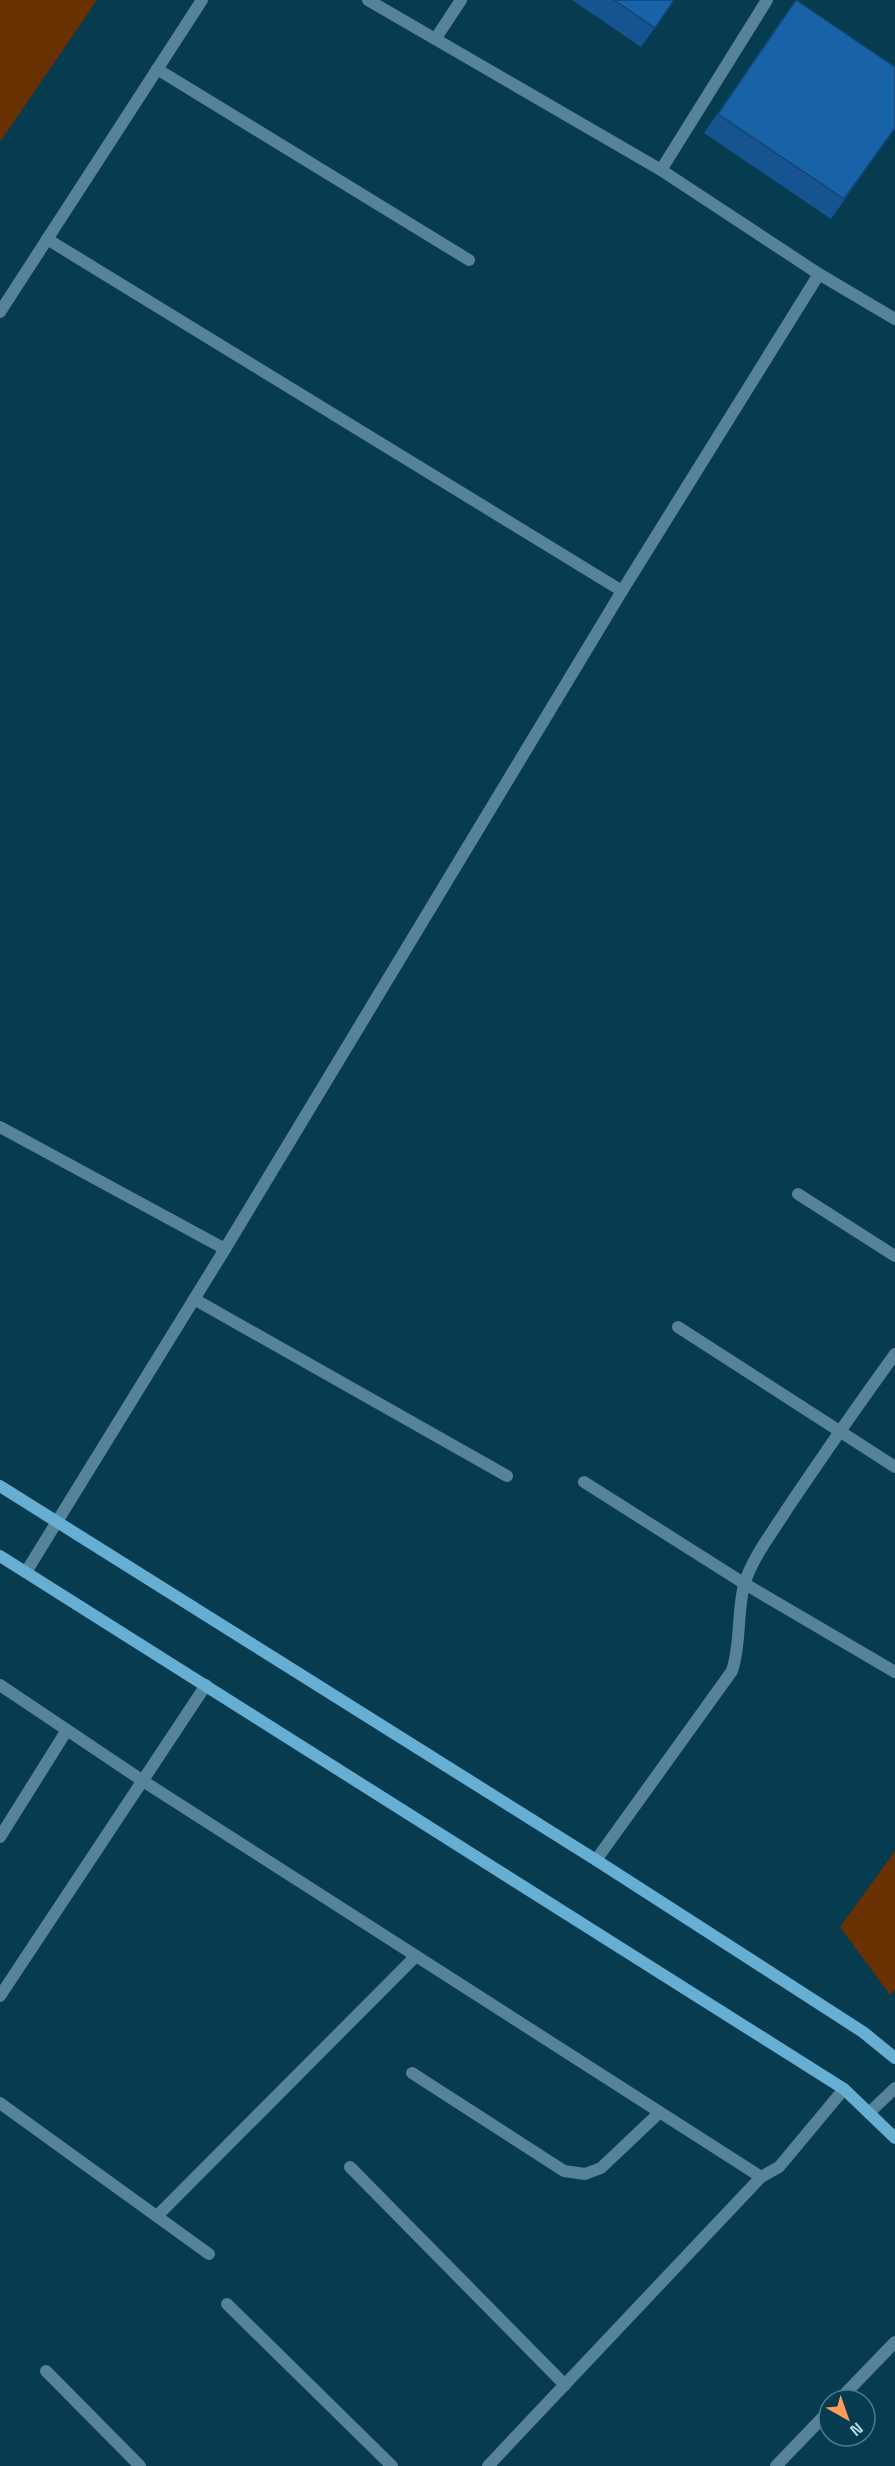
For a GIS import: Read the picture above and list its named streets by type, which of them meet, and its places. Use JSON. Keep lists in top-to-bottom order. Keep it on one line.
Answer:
{"north":"bottom right"}
